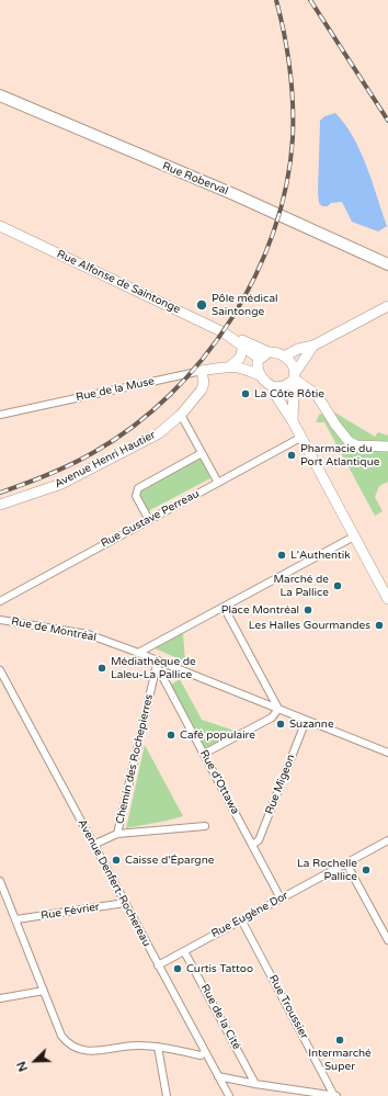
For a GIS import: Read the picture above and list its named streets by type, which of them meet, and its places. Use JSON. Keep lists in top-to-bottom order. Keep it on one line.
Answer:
{"streets":{"main road":["Rue Roberval","Rue Alfonse de Saintonge","Rue de la Muse","Avenue Henri Hautier"],"street":["Rue Gustave Perreau","Rue de Montréal","Chemin des Rochepierres","Rue d'Ottawa","Rue Migeon","Avenue Denfert-Rochereau","Rue Février","Rue Eugène Dor","Rue Troussier","Rue de la Cité"]},"crossings":[["Rue Alfonse de Saintonge","Rue de la Muse"],["Rue de la Muse","Avenue Henri Hautier"],["Rue de Montréal","Chemin des Rochepierres"],["Rue de Montréal","Rue d'Ottawa"],["Rue de Montréal","Rue Migeon"],["Chemin des Rochepierres","Rue d'Ottawa"],["Rue d'Ottawa","Rue Migeon"],["Rue d'Ottawa","Rue Eugène Dor"],["Avenue Denfert-Rochereau","Rue Février"],["Avenue Denfert-Rochereau","Rue Eugène Dor"],["Rue Eugène Dor","Rue Troussier"],["Rue Eugène Dor","Rue de la Cité"]],"places":["Pôle médical Saintonge","La Côte Rôtie","Pharmacie du Port Atlantique","L'Authentik","Marché de La Pallice","Place Montréal","Les Halles Gourmandes","Médiathèque de Laleu-La Pallice","Suzanne","Café populaire","Caisse d'Épargne","La Rochelle Pallice","Curtis Tattoo","Intermarché Super"],"north":"bottom left"}
